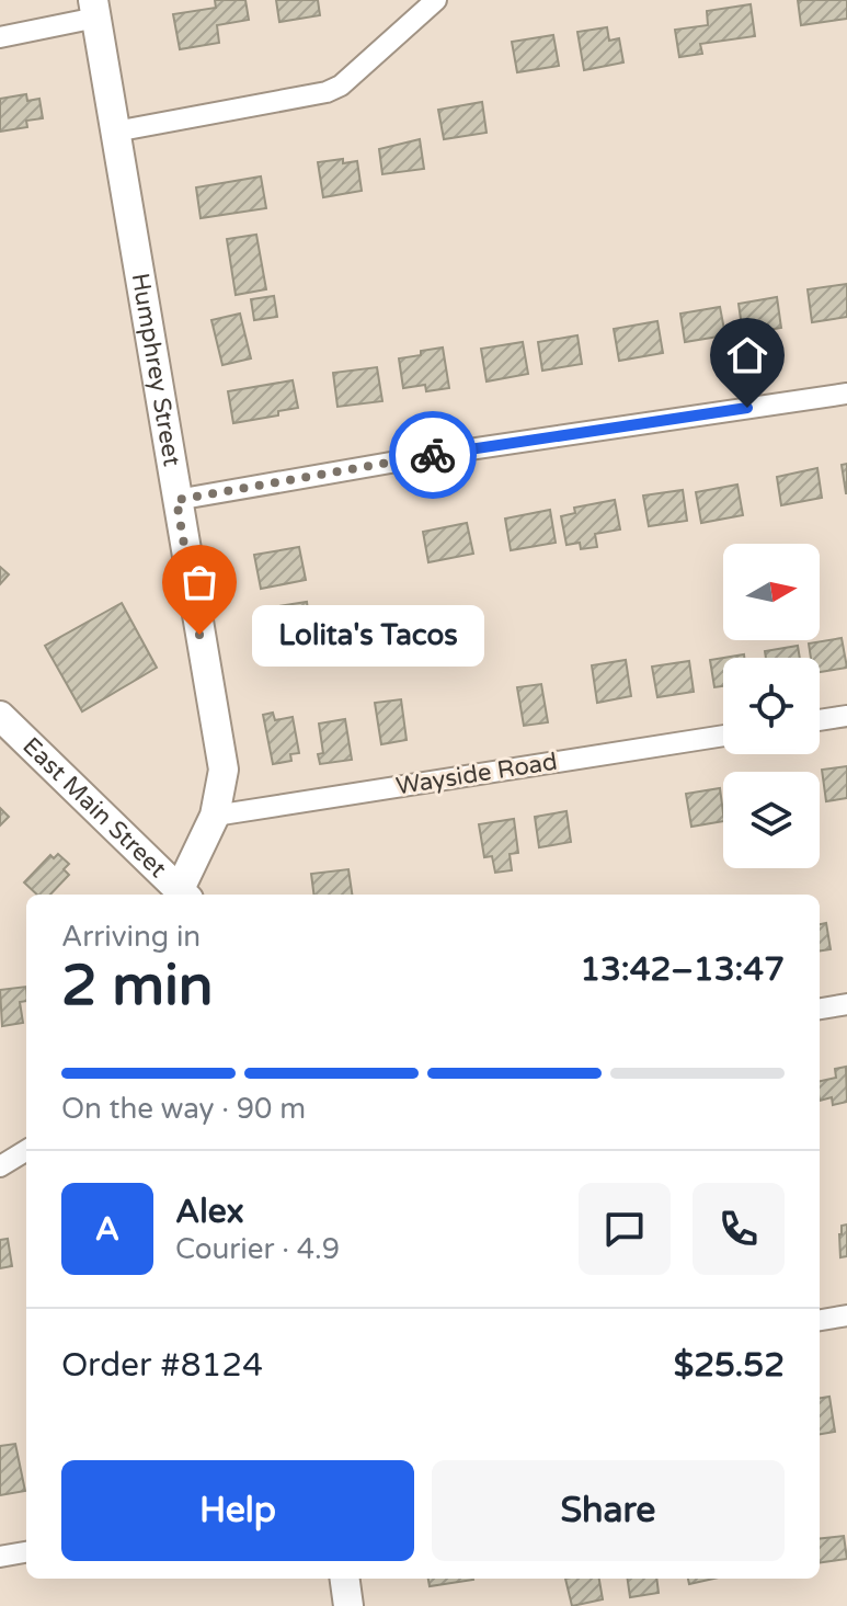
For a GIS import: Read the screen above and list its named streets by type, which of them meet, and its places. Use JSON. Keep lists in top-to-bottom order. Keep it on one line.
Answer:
{"streets":{"street":["Humphrey Street","Wayside Road","East Main Street"]},"crossings":[["Humphrey Street","Wayside Road"],["Humphrey Street","East Main Street"]],"places":["Lolita's Tacos"],"north":"right","page":{"bubble":"Lolita's Tacos","heading":["2 min","Arriving in","13:42–13:47"],"panel":["Alex","Courier · 4.9","Order #8124","$25.52"],"bar":"On the way · 90 m","round":"A","buttons":["Help","Share"]}}
